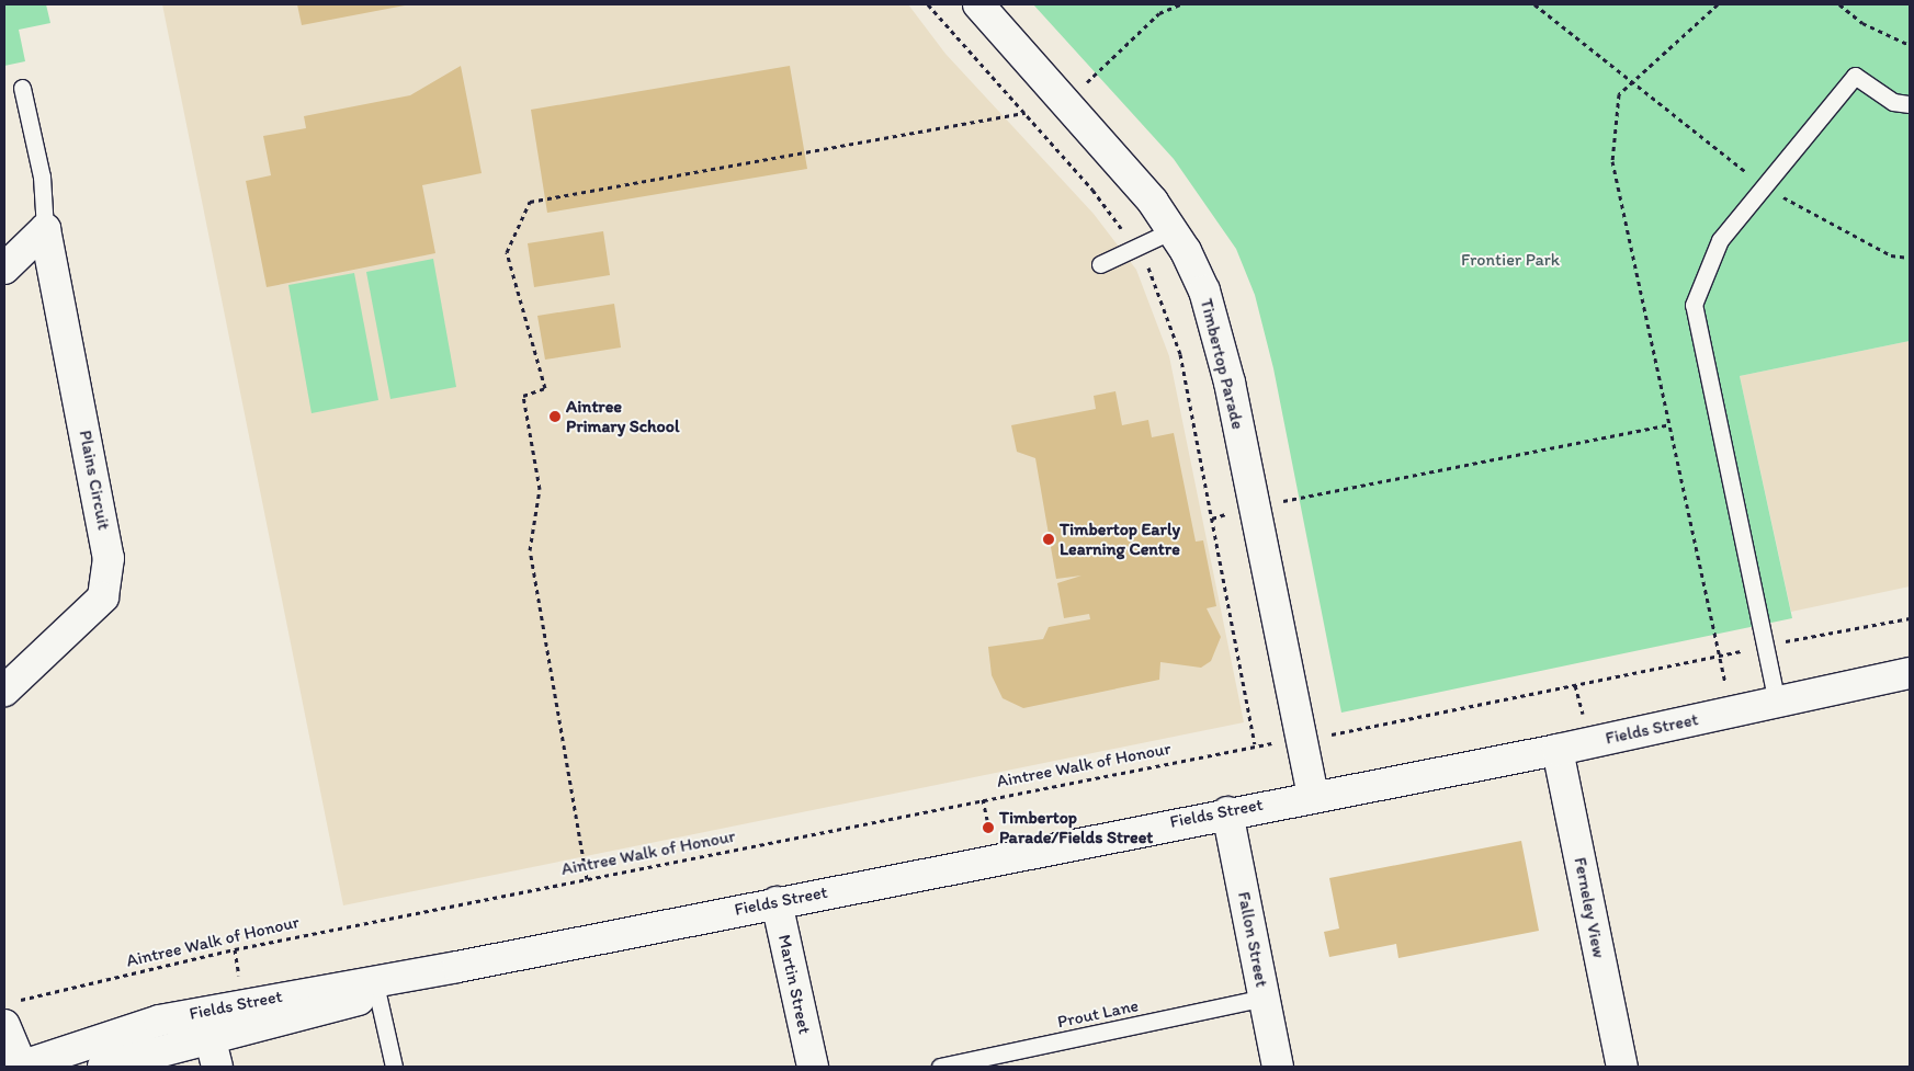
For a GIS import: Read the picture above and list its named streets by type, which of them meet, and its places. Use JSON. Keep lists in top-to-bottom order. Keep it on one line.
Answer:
{"streets":{"street":["Timbertop Parade","Plains Circuit","Fields Street","Ferneley View","Fallon Street","Martin Street"],"lane":["Prout Lane"],"path":["Aintree Walk of Honour"]},"crossings":[["Timbertop Parade","Fields Street"],["Timbertop Parade","Aintree Walk of Honour"],["Fields Street","Ferneley View"],["Fields Street","Fallon Street"],["Fields Street","Martin Street"],["Fallon Street","Prout Lane"]],"parks":["Frontier Park"],"places":["Aintree Primary School","Timbertop Early Learning Centre","Timbertop Parade/Fields Street"]}
